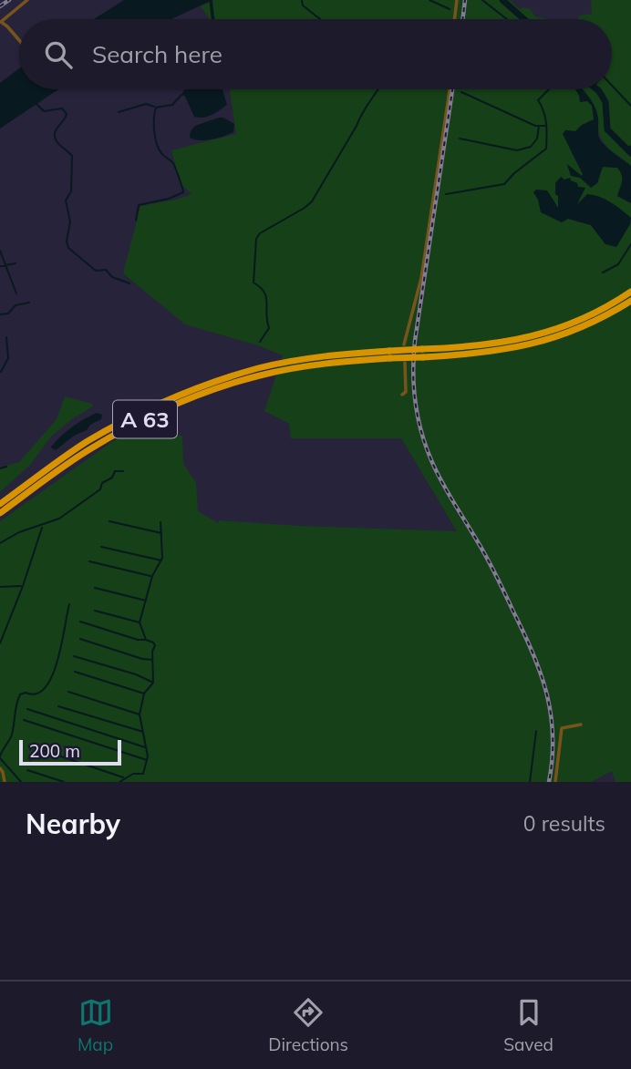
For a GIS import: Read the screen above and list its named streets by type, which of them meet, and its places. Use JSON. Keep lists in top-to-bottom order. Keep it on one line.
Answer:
{"streets":{"highway":["A 63"]},"scale_bar":"200 m","page":{"search":"Search here","scale":"200 m","heading":["Nearby","0 results"],"nav":["Map","Directions","Saved"]}}
